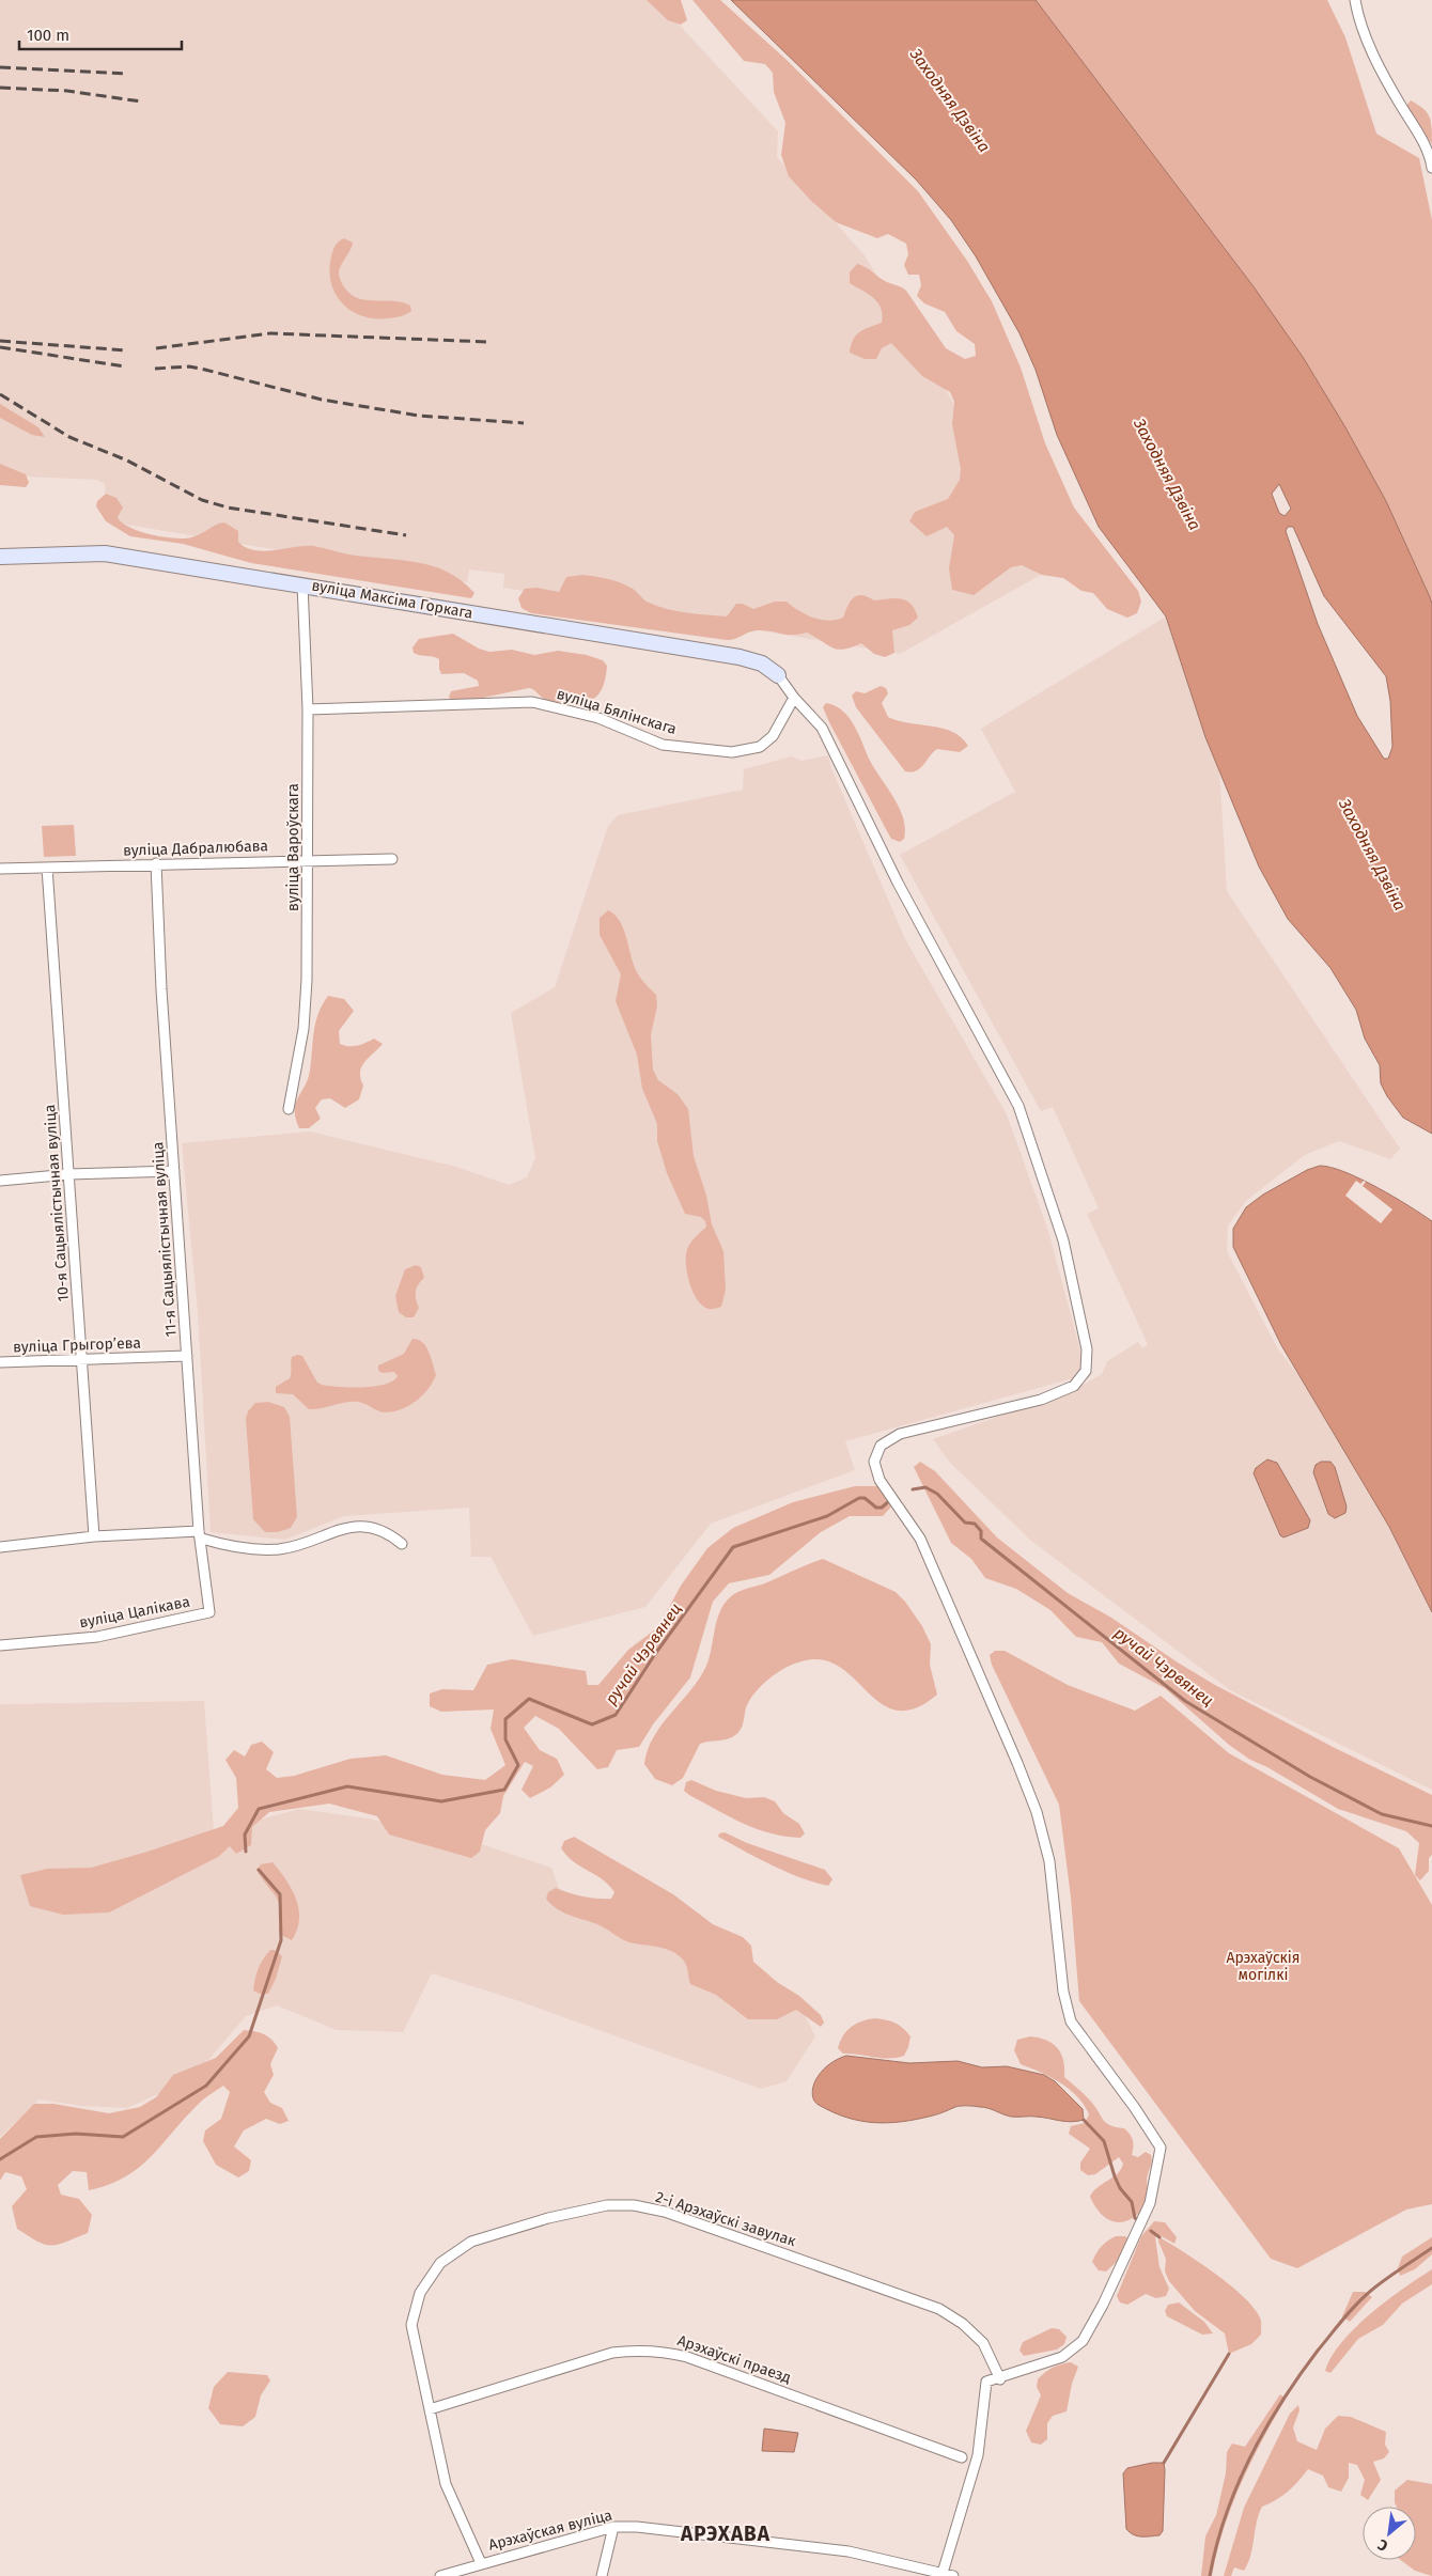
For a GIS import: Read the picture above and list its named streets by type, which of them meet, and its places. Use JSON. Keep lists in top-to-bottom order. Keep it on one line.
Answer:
{"streets":{"main road":["вуліца Максіма Горкага"],"street":["вуліца Бялінскага","вуліца Вароўскага","вуліца Дабралюбава","10-я Сацыялістычная вуліца","11-я Сацыялістычная вуліца","вуліца Грыгорʼева","вуліца Цалікава","2-і Арэхаўскі завулак","Арэхаўскі праезд","Арэхаўская вуліца"]},"crossings":[["вуліца Максіма Горкага","вуліца Вароўскага"],["вуліца Бялінскага","вуліца Вароўскага"],["вуліца Вароўскага","вуліца Дабралюбава"],["вуліца Дабралюбава","10-я Сацыялістычная вуліца"],["вуліца Дабралюбава","11-я Сацыялістычная вуліца"],["10-я Сацыялістычная вуліца","вуліца Грыгорʼева"],["11-я Сацыялістычная вуліца","вуліца Грыгорʼева"],["11-я Сацыялістычная вуліца","вуліца Цалікава"],["2-і Арэхаўскі завулак","Арэхаўскі праезд"],["2-і Арэхаўскі завулак","Арэхаўская вуліца"]],"districts":["АРЭХАВА"],"water":["Заходняя Дзвіна","ручай Чэрвянец"],"parks":["Арэхаўскія могілкі"],"scale_bar":"100 m","north":"bottom left"}
